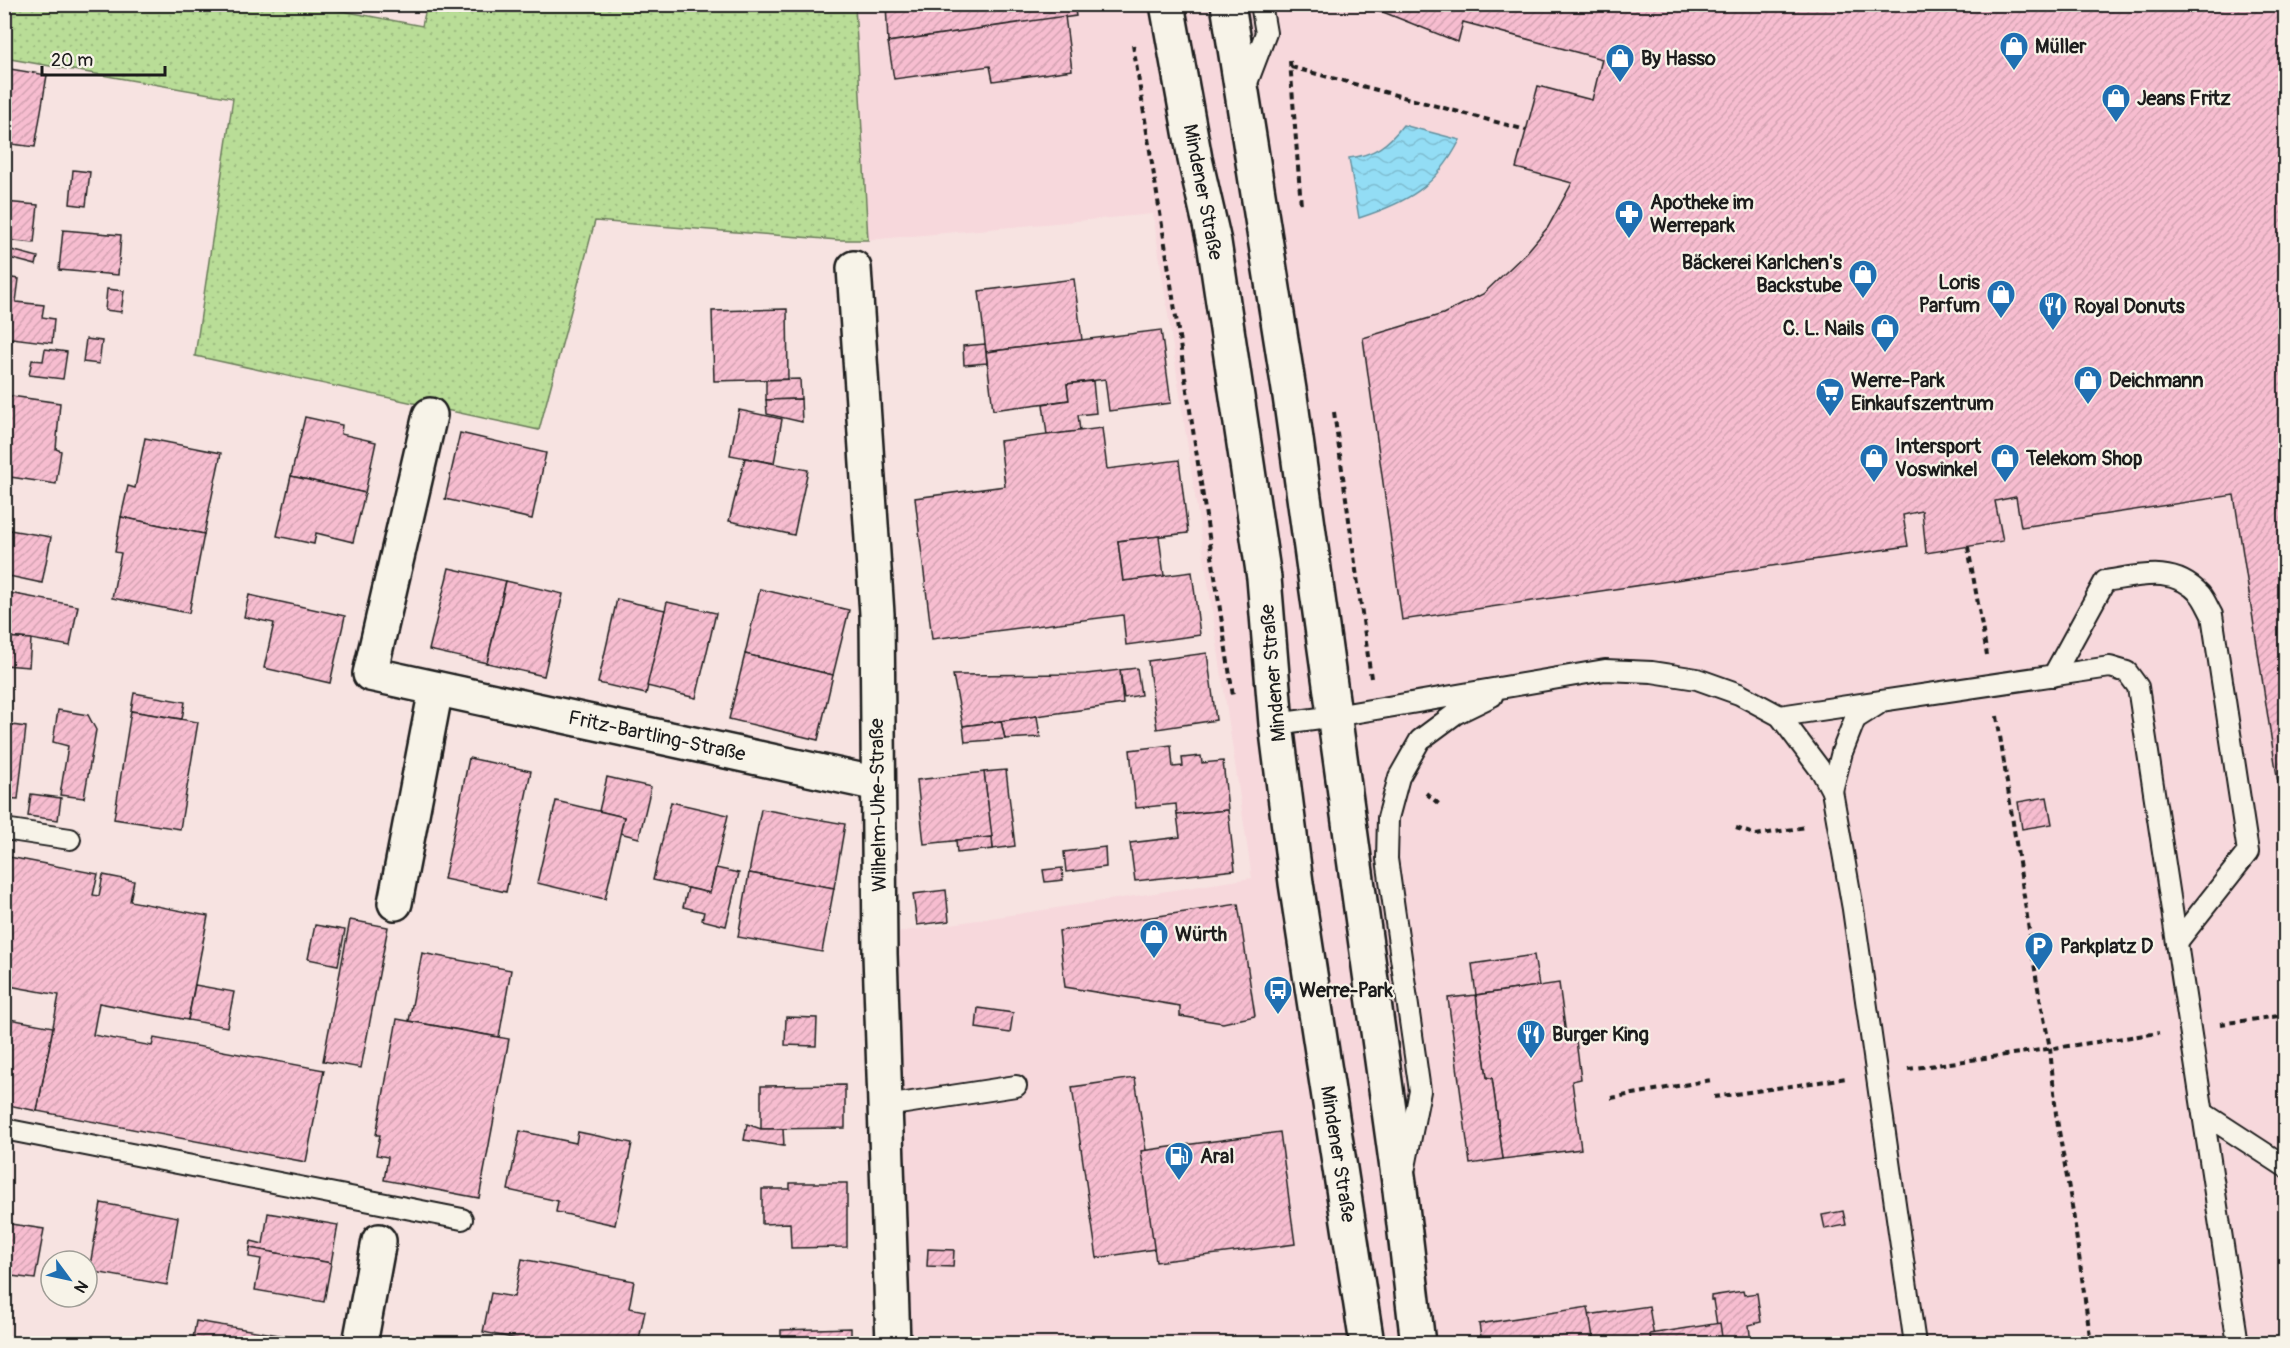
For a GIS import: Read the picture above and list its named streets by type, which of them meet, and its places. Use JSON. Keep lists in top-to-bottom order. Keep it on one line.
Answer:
{"streets":{"street":["Mindener Straße","Fritz-Bartling-Straße","Wilhelm-Uhe-Straße"]},"crossings":[["Fritz-Bartling-Straße","Wilhelm-Uhe-Straße"]],"places":{"shop":["Müller","By Hasso","Jeans Fritz","Bäckerei Karlchen's Backstube","Loris Parfum","C. L. Nails","Deichmann","Intersport Voswinkel","Telekom Shop","Würth"],"pharmacy":["Apotheke im Werrepark"],"restaurant":["Royal Donuts","Burger King"],"supermarket":["Werre-Park Einkaufszentrum"],"parking":["Parkplatz D"],"bus stop":["Werre-Park"],"fuel station":["Aral"]},"scale_bar":"20 m","north":"bottom right"}
